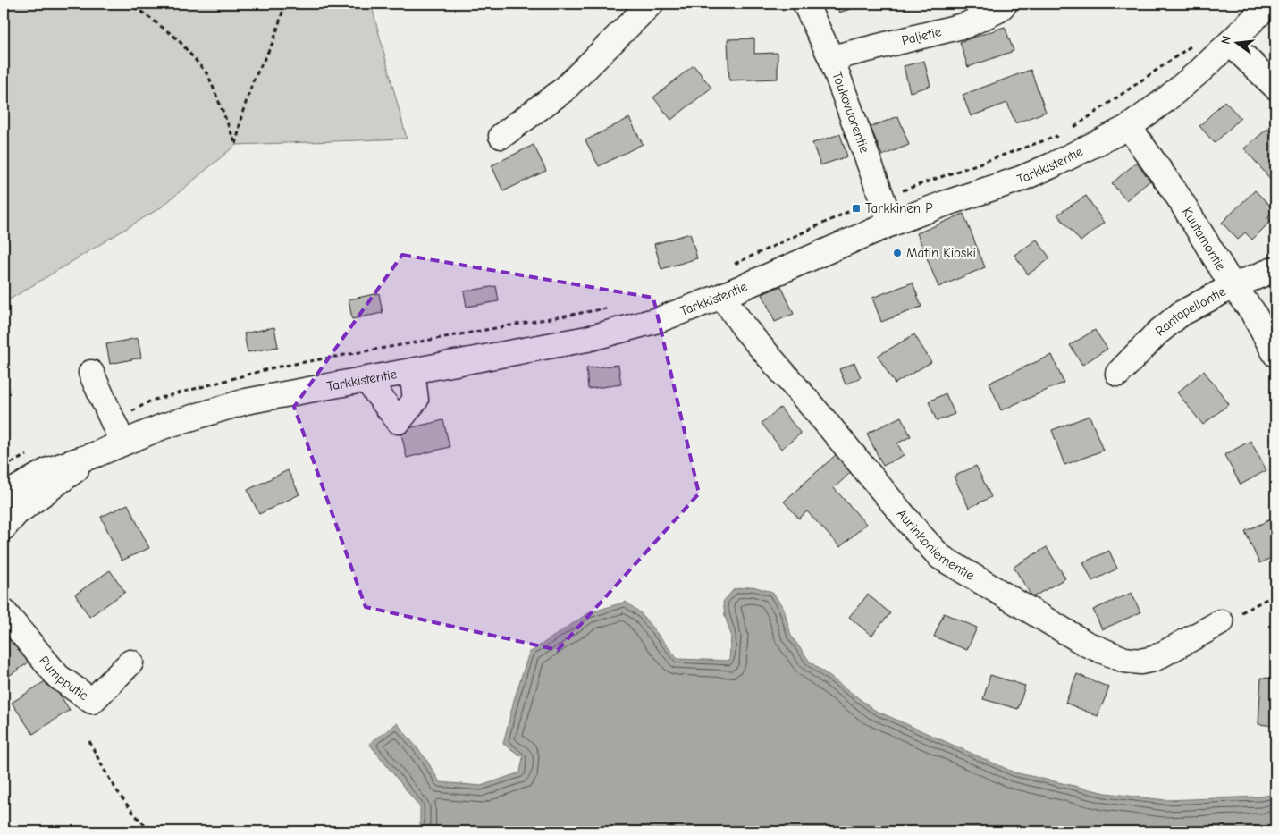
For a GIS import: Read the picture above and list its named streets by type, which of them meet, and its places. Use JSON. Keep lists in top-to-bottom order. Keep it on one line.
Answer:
{"streets":{"street":["Paljetie","Toukovuorentie","Tarkkistentie","Kuutamontie","Rantapellontie","Aurinkoniementie","Pumpputie"]},"crossings":[["Paljetie","Toukovuorentie"],["Toukovuorentie","Tarkkistentie"],["Tarkkistentie","Kuutamontie"],["Tarkkistentie","Aurinkoniementie"],["Kuutamontie","Rantapellontie"]],"places":{"transit":["Tarkkinen P"],"other":["Matin Kioski"]},"north":"left"}
